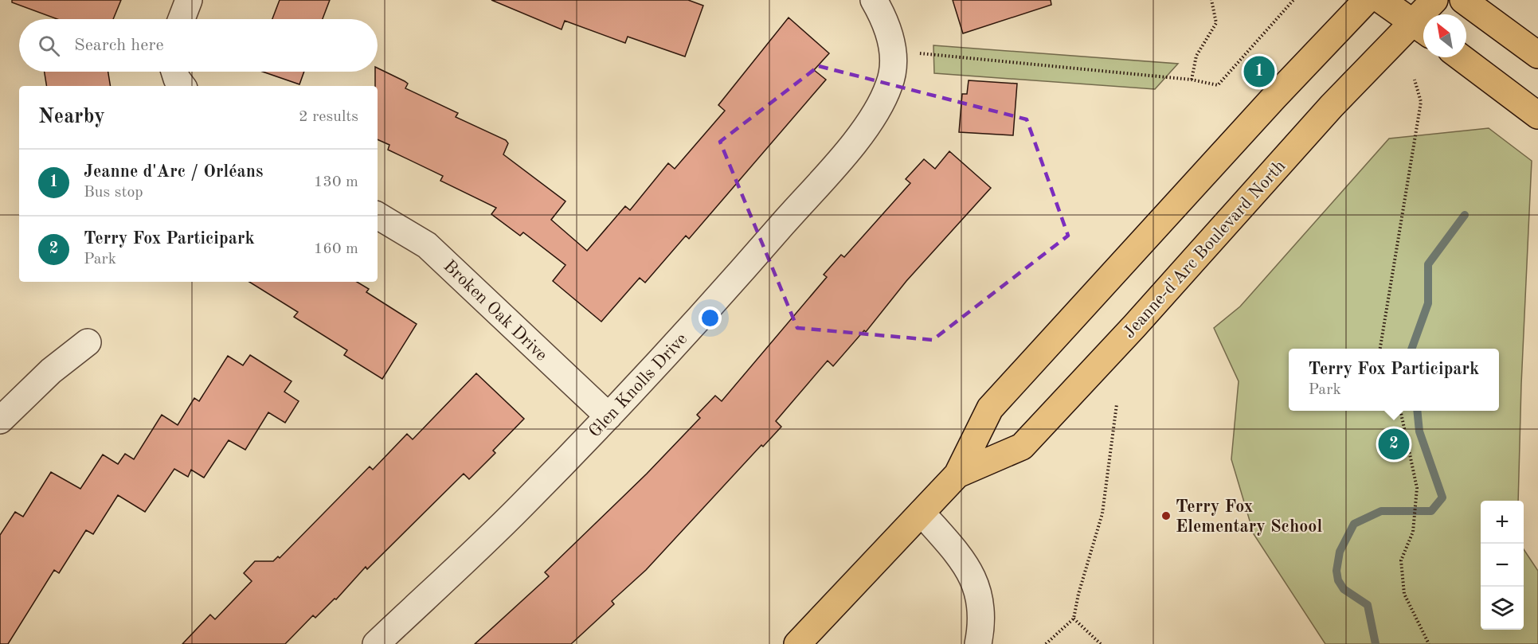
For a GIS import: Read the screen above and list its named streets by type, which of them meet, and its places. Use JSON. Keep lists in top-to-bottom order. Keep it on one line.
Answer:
{"streets":{"main road":["Jeanne-d'Arc Boulevard North"],"street":["Broken Oak Drive","Glen Knolls Drive"]},"crossings":[["Broken Oak Drive","Glen Knolls Drive"]],"places":["Terry Fox Elementary School"],"north":"top left","page":{"search":"Search here","pins":["1","2"],"heading":["Nearby","2 results"],"list":[{"mark":"1","name":"Jeanne d'Arc / Orléans","note":"Bus stop","value":"130 m"},{"mark":"2","name":"Terry Fox Participark","note":"Park","value":"160 m"}],"popup":["Terry Fox Participark","Park"],"map_buttons":["+","−"]}}
